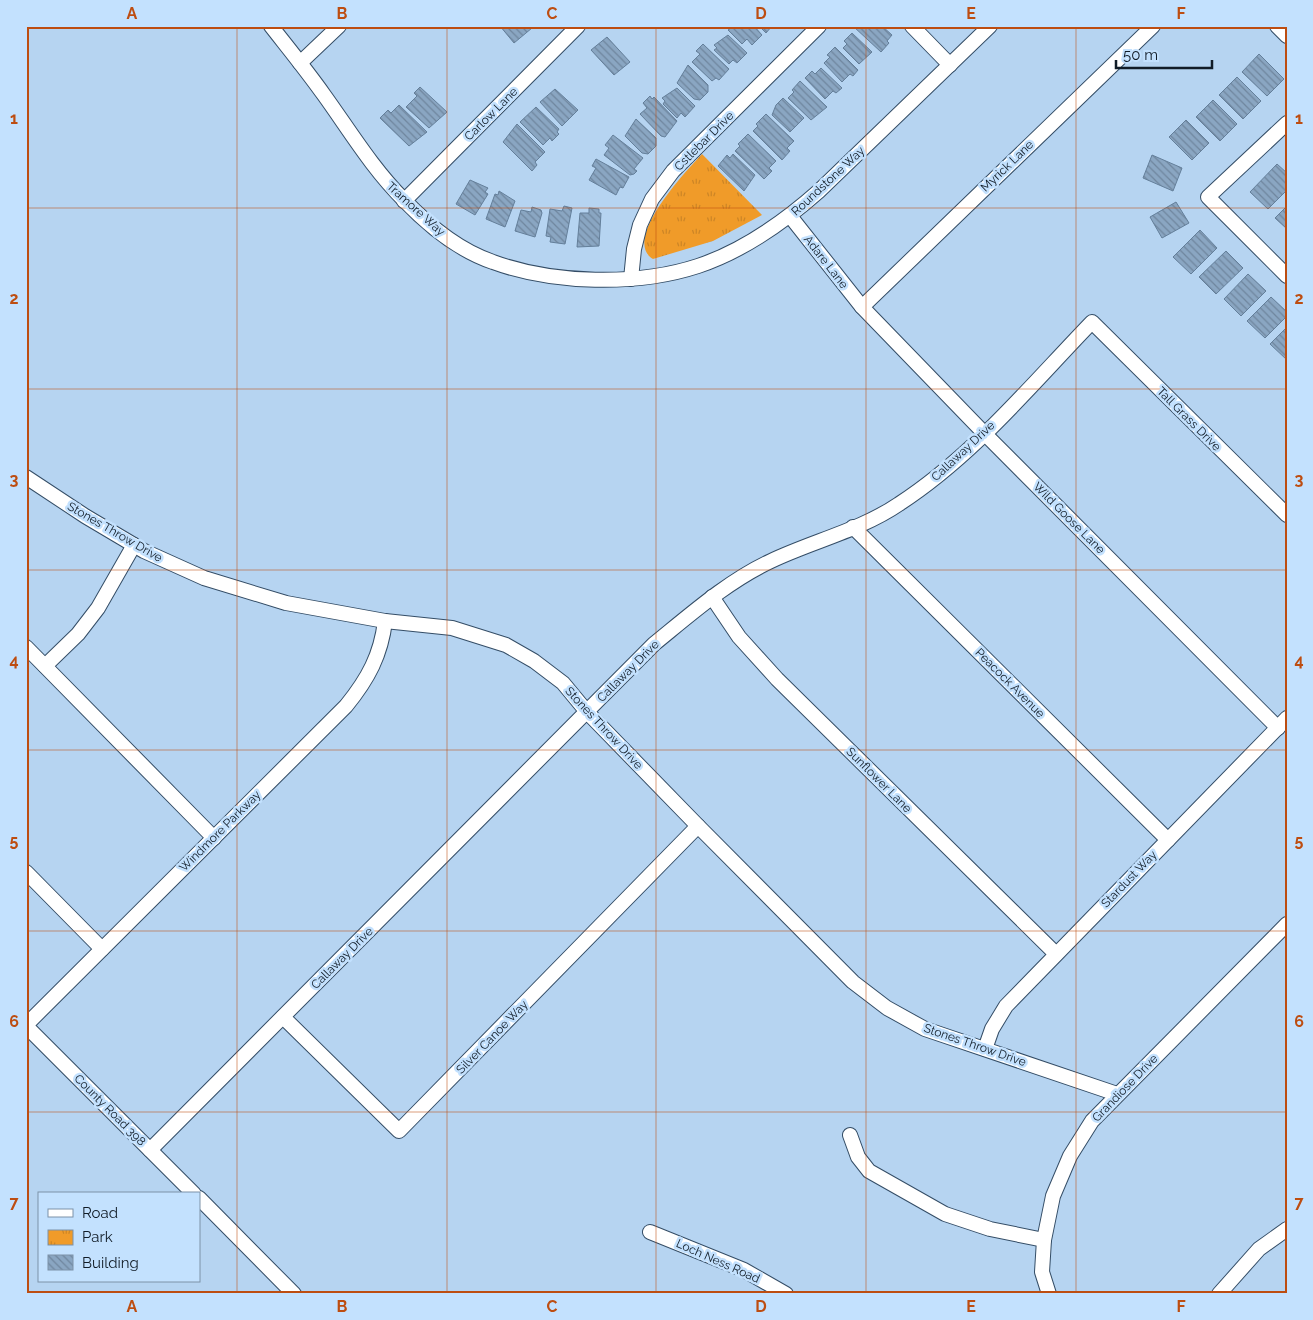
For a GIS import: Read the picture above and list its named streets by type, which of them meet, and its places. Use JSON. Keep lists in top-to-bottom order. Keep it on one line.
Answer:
{"streets":{"street":["Carlow Lane","Cstlebar Drive","Myrick Lane","Roundstone Way","Tramore Way","Adare Lane","Tall Grass Drive","Callaway Drive","Wild Goose Lane","Stones Throw Drive","Peacock Avenue","Sunflower Lane","Windmore Parkway","Stardust Way","Silver Canoe Way","Grandiose Drive","County Road 398","Loch Ness Road"]},"crossings":[["Carlow Lane","Tramore Way"],["Cstlebar Drive","Roundstone Way"],["Cstlebar Drive","Tramore Way"],["Myrick Lane","Adare Lane"],["Myrick Lane","Wild Goose Lane"],["Roundstone Way","Tramore Way"],["Roundstone Way","Adare Lane"],["Adare Lane","Wild Goose Lane"],["Tall Grass Drive","Callaway Drive"],["Callaway Drive","Wild Goose Lane"],["Callaway Drive","Stones Throw Drive"],["Callaway Drive","Peacock Avenue"],["Callaway Drive","Sunflower Lane"],["Callaway Drive","Silver Canoe Way"],["Callaway Drive","County Road 398"],["Wild Goose Lane","Stardust Way"],["Stones Throw Drive","Windmore Parkway"],["Stones Throw Drive","Stardust Way"],["Stones Throw Drive","Silver Canoe Way"],["Stones Throw Drive","Grandiose Drive"],["Peacock Avenue","Stardust Way"],["Sunflower Lane","Stardust Way"],["Windmore Parkway","County Road 398"]],"legend":["Road","Park","Building"],"scale_bar":"50 m","grid":{"columns":["A","B","C","D","E","F"],"rows":["1","2","3","4","5","6","7"]}}
